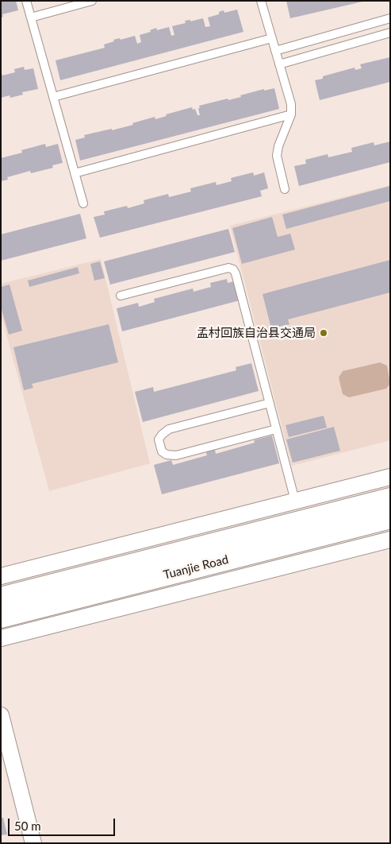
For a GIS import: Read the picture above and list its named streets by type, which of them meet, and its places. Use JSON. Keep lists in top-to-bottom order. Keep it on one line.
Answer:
{"streets":{"main road":["Tuanjie Road"]},"places":["孟村回族自治县交通局"],"scale_bar":"50 m"}
